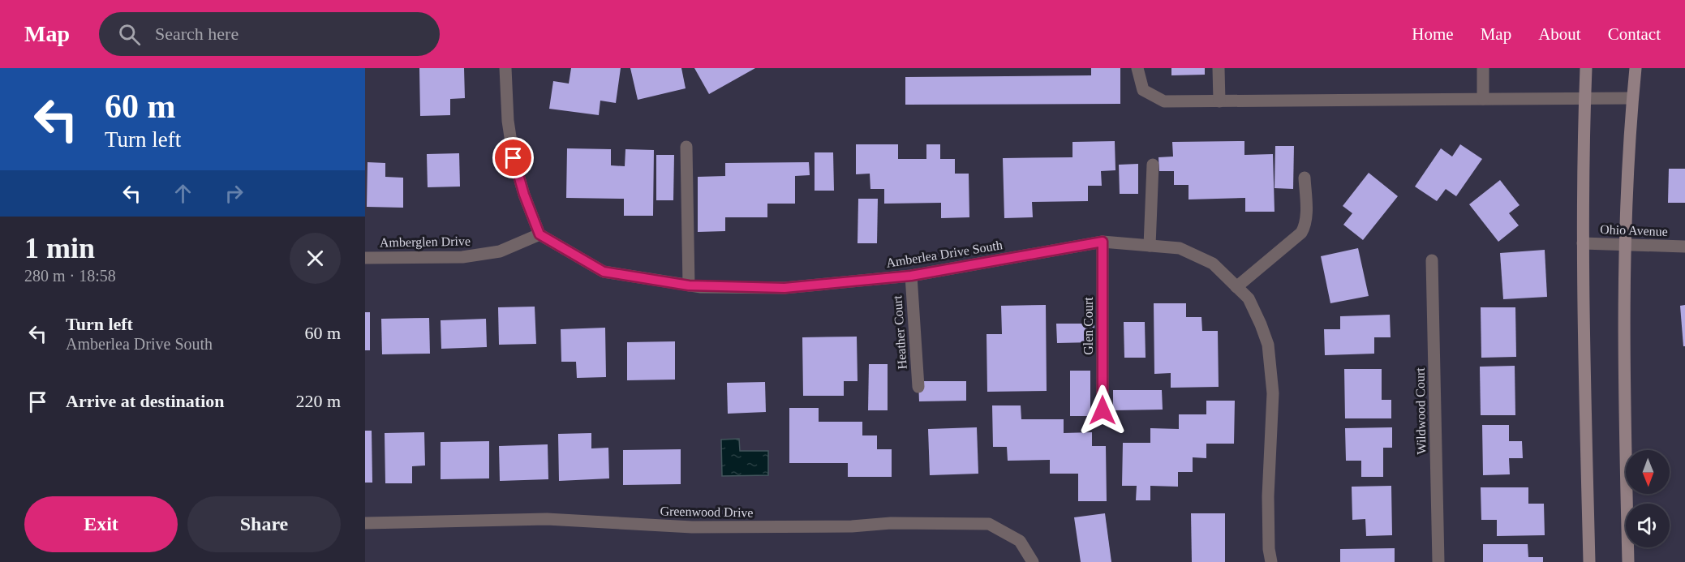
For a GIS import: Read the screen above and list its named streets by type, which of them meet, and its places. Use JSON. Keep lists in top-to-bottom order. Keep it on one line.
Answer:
{"streets":{"street":["Ohio Avenue","Amberglen Drive","Amberlea Drive South","Glen Court","Heather Court","Wildwood Court","Greenwood Drive"]},"crossings":[["Amberglen Drive","Amberlea Drive South"],["Amberlea Drive South","Glen Court"],["Amberlea Drive South","Heather Court"]],"north":"bottom","page":{"header":"Map","search":"Search here","nav":["Home","Map","About","Contact"],"turn":["60 m","Turn left"],"heading":["1 min","280 m · 18:58"],"list":[{"name":"Turn left","note":"Amberlea Drive South","value":"60 m"},{"name":"Arrive at destination","value":"220 m"}],"buttons":["Exit","Share"]}}
